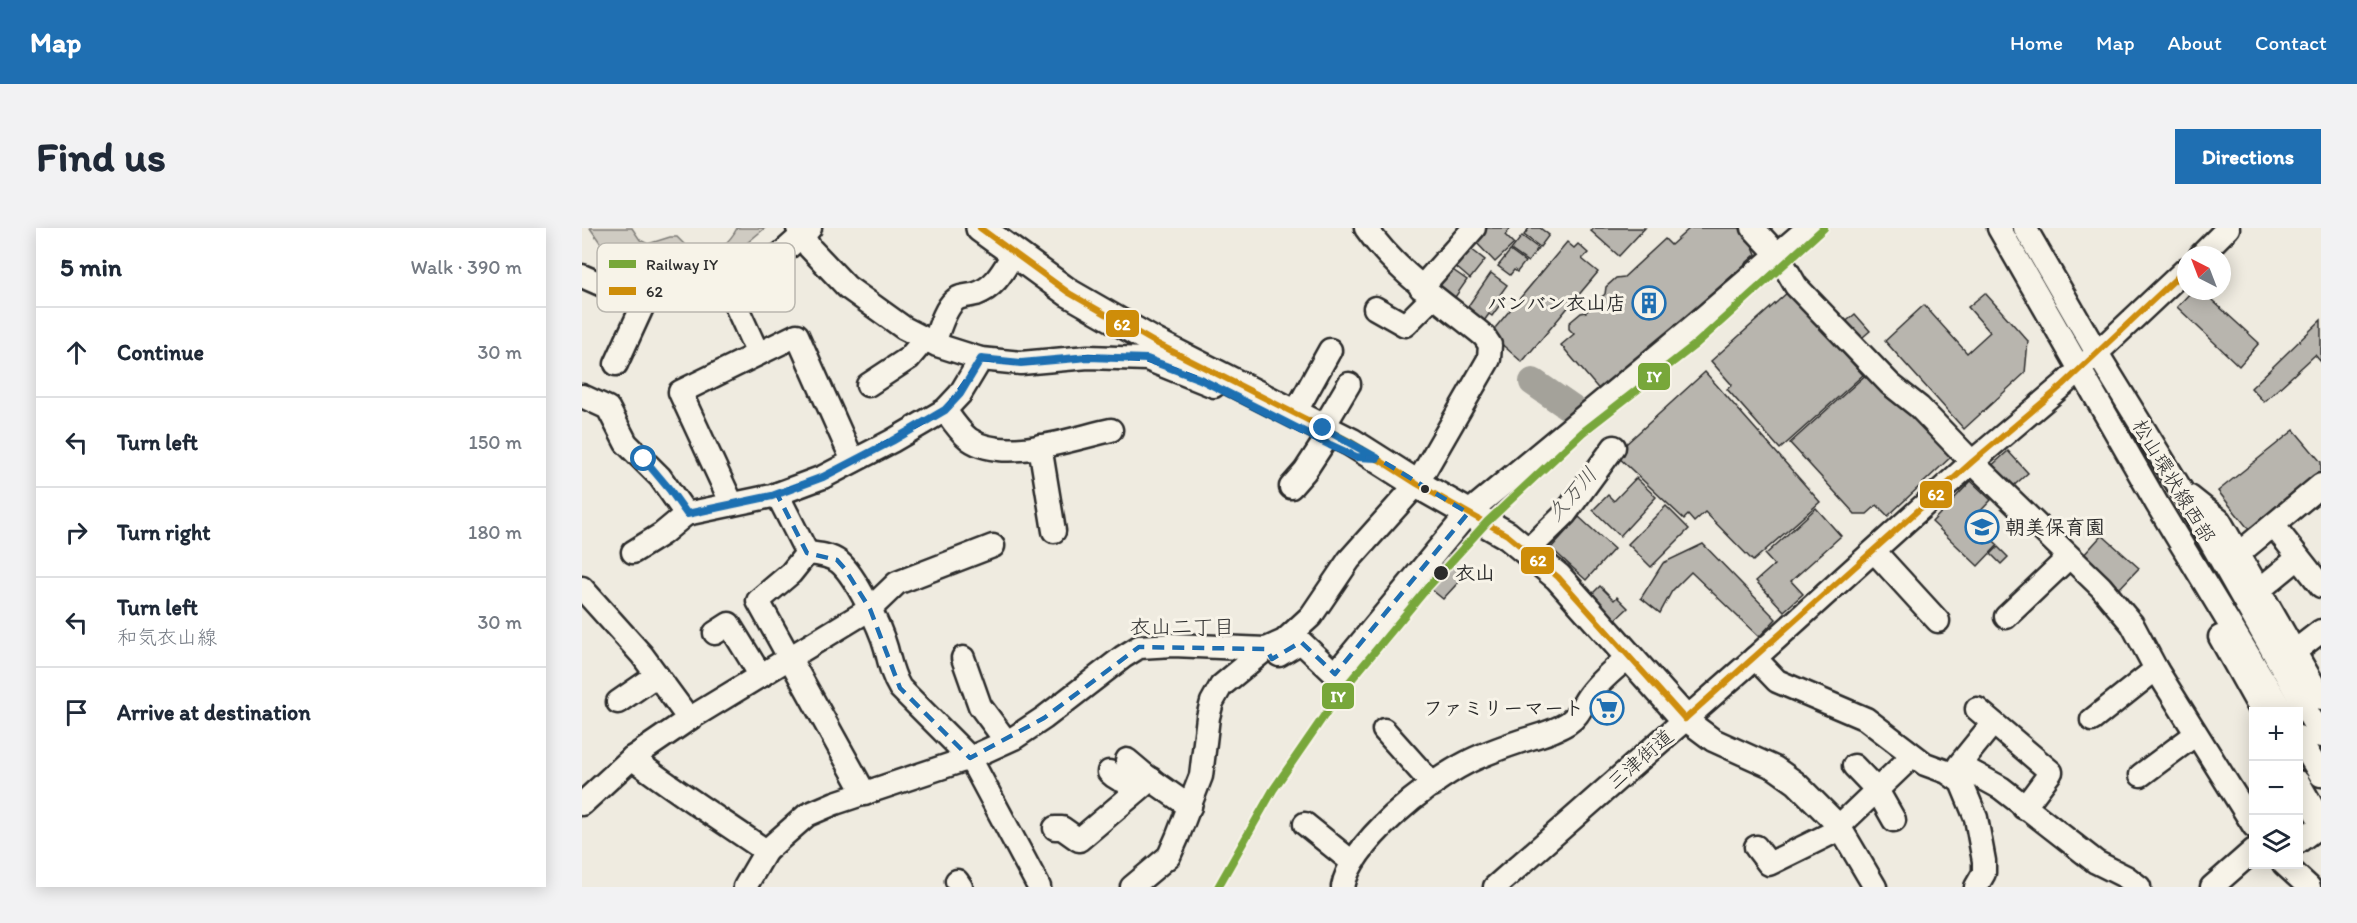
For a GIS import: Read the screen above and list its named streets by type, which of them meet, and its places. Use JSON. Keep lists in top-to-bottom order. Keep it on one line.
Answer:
{"streets":{"street":["松山環状線西部","三津街道"]},"crossings":[["松山環状線西部","三津街道"]],"districts":["衣山二丁目"],"water":["久万川"],"places":{"building":["バンバン衣山店"],"school or university":["朝美保育園"],"other":["衣山"],"supermarket":["ファミリーマート"]},"lines":["rail line IY","transit line 62"],"legend":["Railway IY","62"],"north":"top left","page":{"header":"Map","nav":["Home","Map","About","Contact"],"buttons":"Directions","title":"Find us","heading":["5 min","Walk · 390 m"],"list":[["Continue","30 m"],["Turn left","150 m"],["Turn right","180 m"],["Turn left","和気衣山線","30 m"],"Arrive at destination"],"map_buttons":["+","−"]}}
